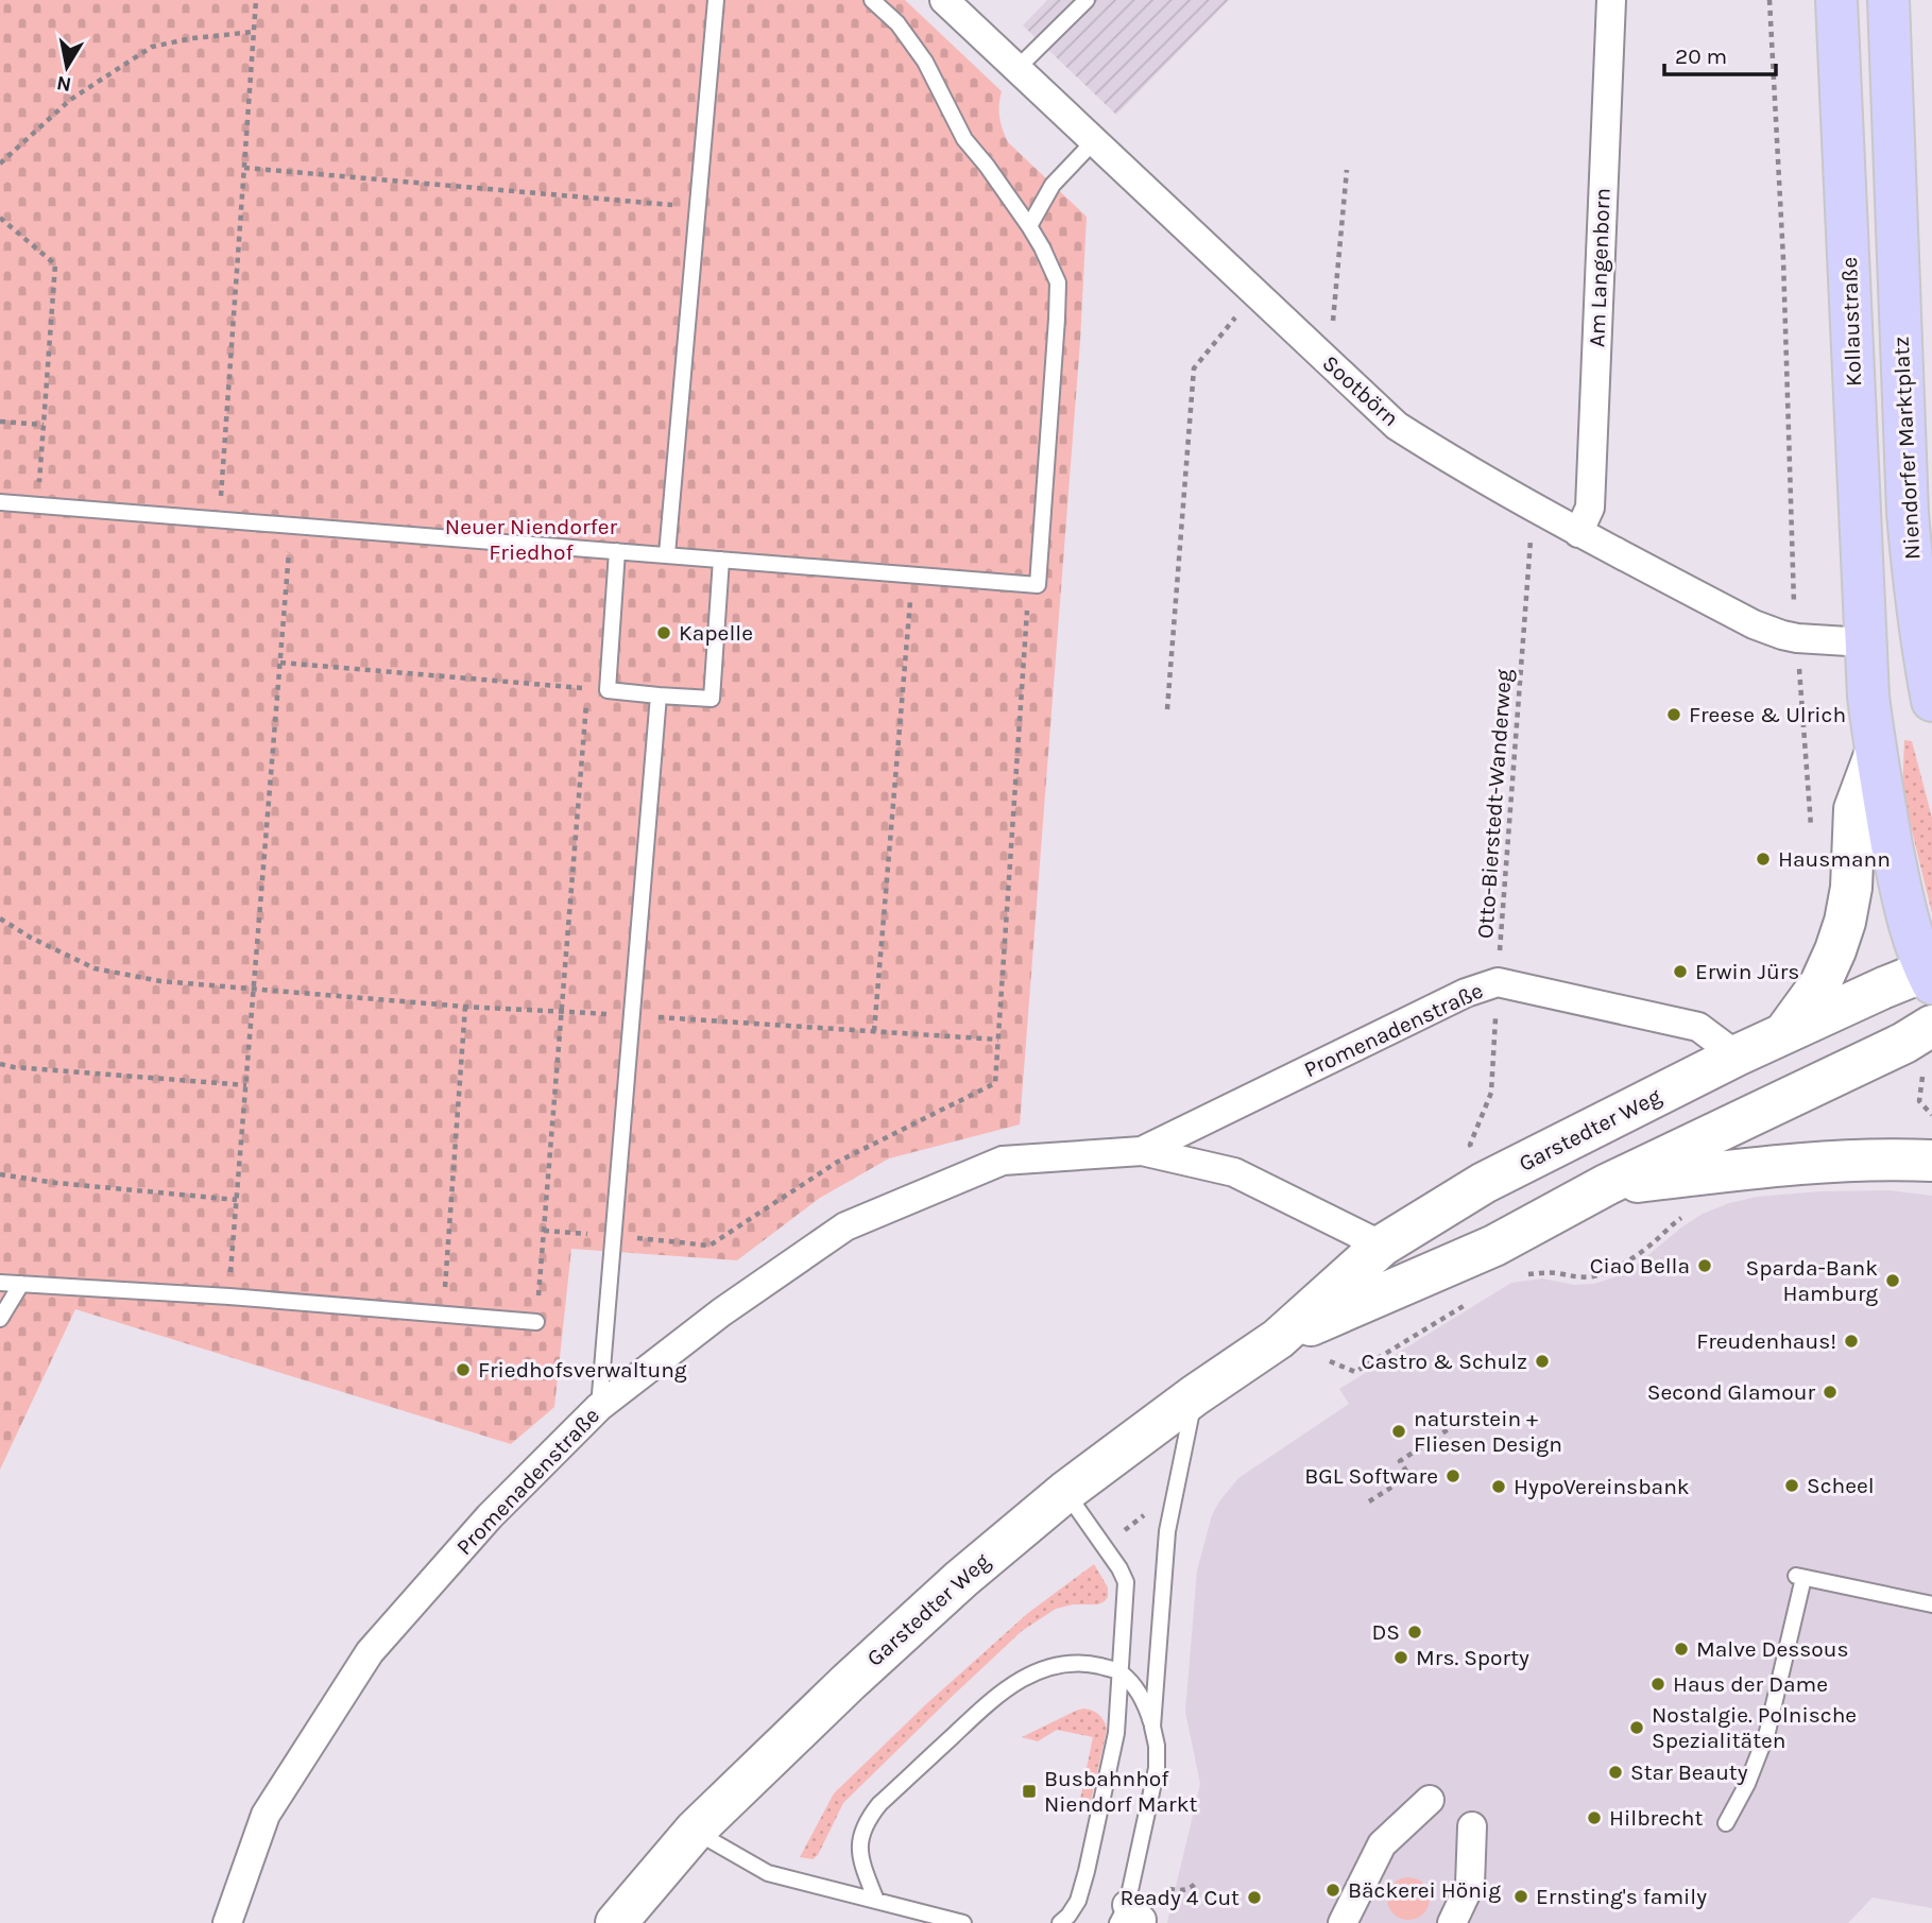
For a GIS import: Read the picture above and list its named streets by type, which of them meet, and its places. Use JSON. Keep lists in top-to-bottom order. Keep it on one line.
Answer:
{"streets":{"main road":["Kollaustraße","Niendorfer Marktplatz","Garstedter Weg"],"street":["Am Langenborn","Sootbörn","Promenadenstraße"],"path":["Otto-Bierstedt-Wanderweg"]},"crossings":[["Am Langenborn","Sootbörn"],["Kollaustraße","Sootbörn"],["Sootbörn","Otto-Bierstedt-Wanderweg"],["Otto-Bierstedt-Wanderweg","Promenadenstraße"],["Otto-Bierstedt-Wanderweg","Garstedter Weg"],["Promenadenstraße","Garstedter Weg"]],"parks":["Neuer Niendorfer Friedhof"],"places":{"other":["Kapelle","Freese & Ulrich","Hausmann","Erwin Jürs","Ciao Bella","Sparda-Bank Hamburg","Freudenhaus!","Castro & Schulz","Friedhofsverwaltung","Second Glamour","naturstein + Fliesen Design","BGL Software","Scheel","HypoVereinsbank","DS","Malve Dessous","Mrs. Sporty","Haus der Dame","Nostalgie. Polnische Spezialitäten","Star Beauty","Hilbrecht","Bäckerei Hönig","Ernsting's family","Ready 4 Cut"],"transit":["Busbahnhof Niendorf Markt"]},"scale_bar":"20 m","north":"bottom"}
